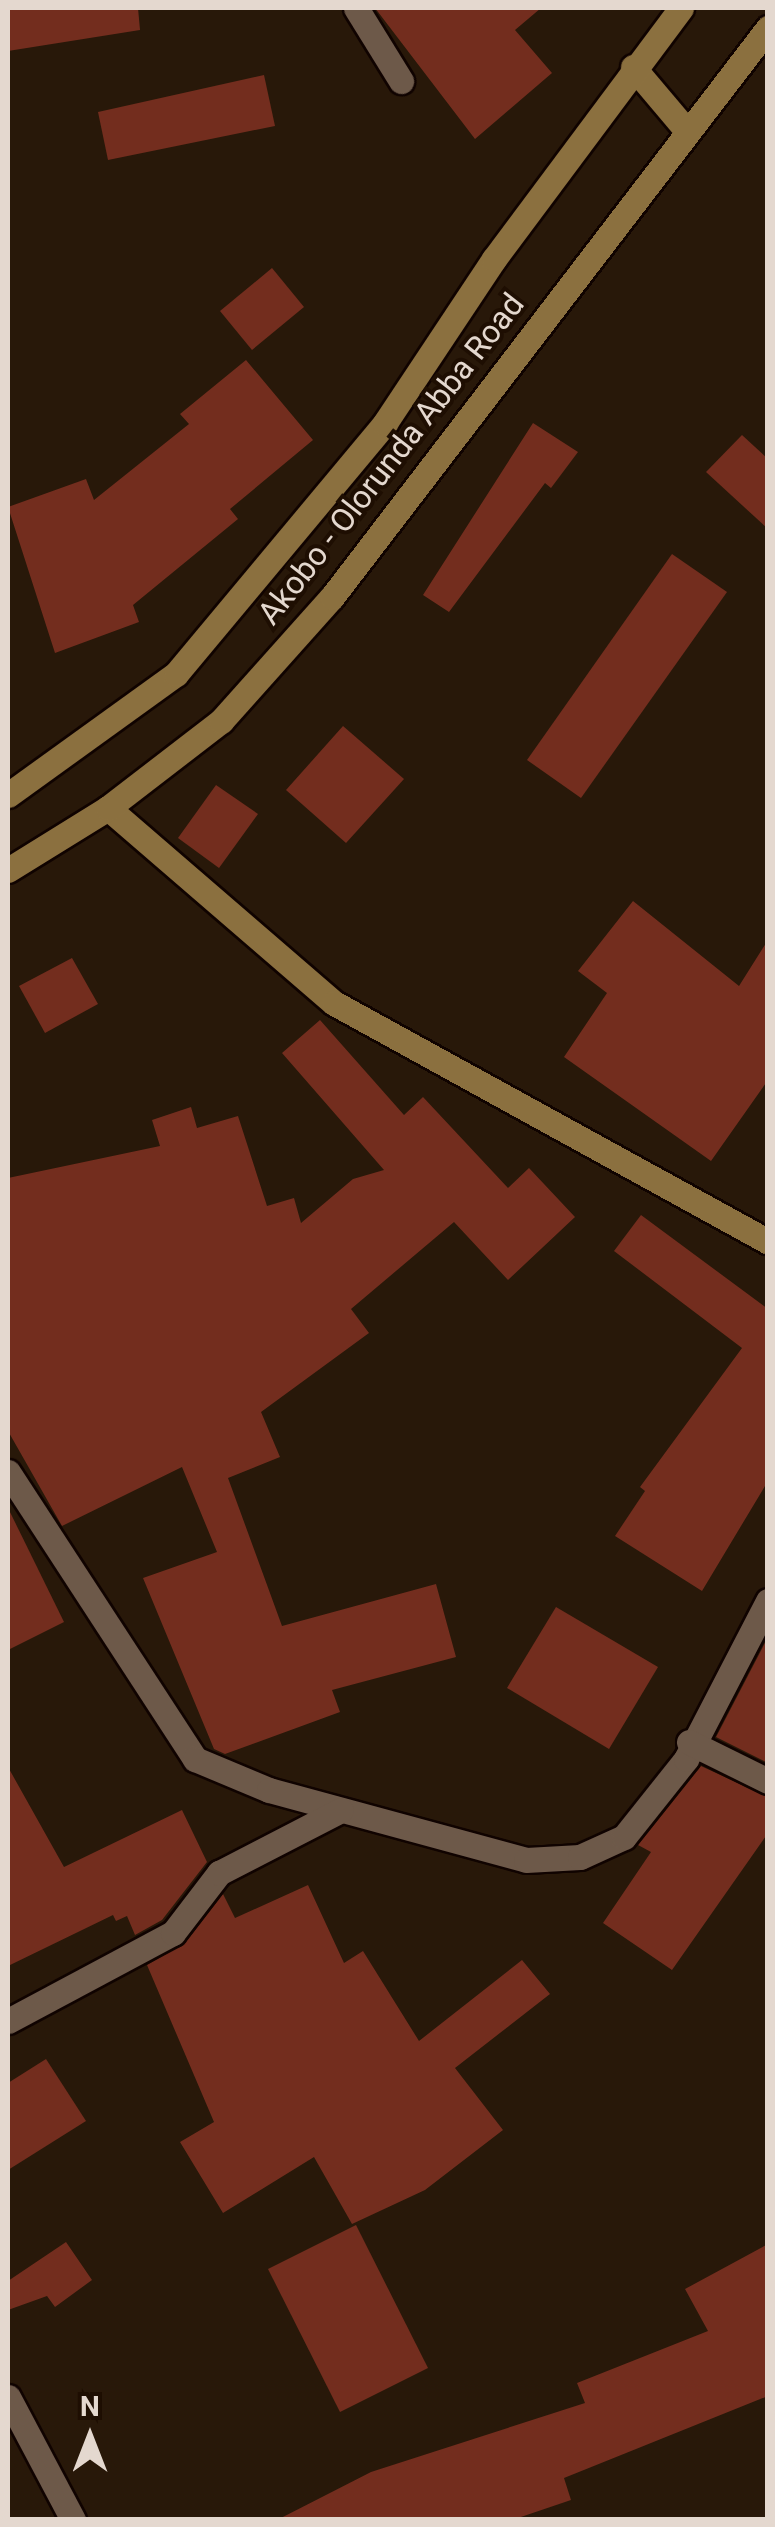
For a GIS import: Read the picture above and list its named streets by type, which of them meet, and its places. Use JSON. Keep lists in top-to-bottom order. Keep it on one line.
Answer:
{"streets":{"main road":["Akobo - Olorunda Abba Road"]},"north":"top"}
